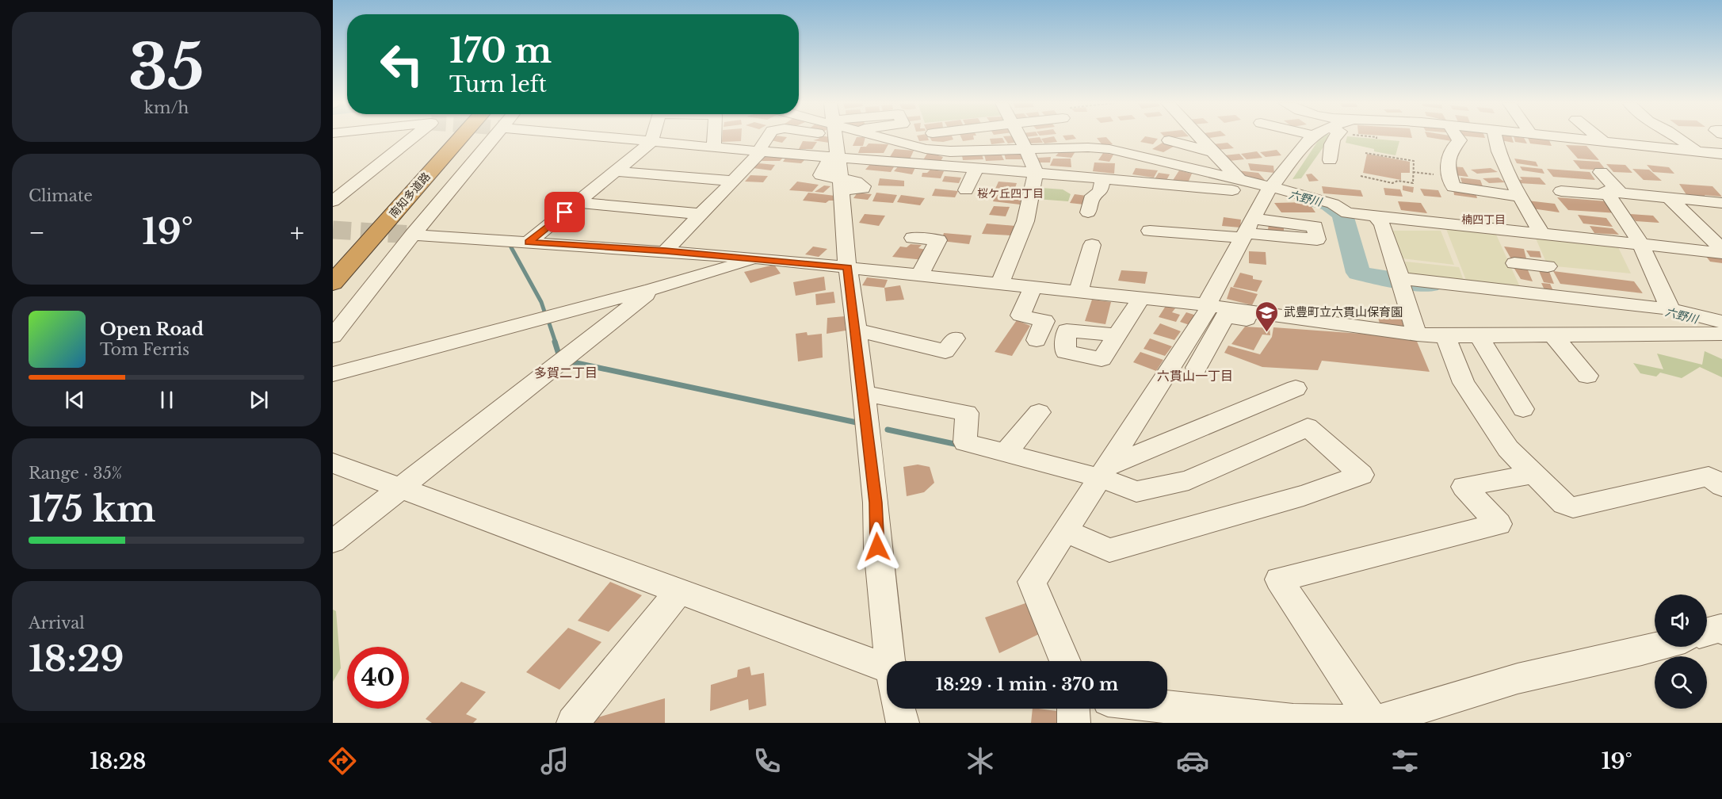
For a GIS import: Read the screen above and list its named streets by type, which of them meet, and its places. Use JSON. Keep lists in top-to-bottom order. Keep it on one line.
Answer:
{"streets":{"highway":["南知多道路"]},"districts":["桜ケ丘四丁目","楠四丁目","多賀二丁目","六貫山一丁目"],"water":["六野川"],"places":{"school or university":["武豊町立六貫山保育園"]},"page":{"tile":[["35","km/h"],"Climate",["Range · 35%","175 km"],["Arrival","18:29"]],"turn":["170 m","Turn left"],"heat":["−","19°","+"],"song":["Open Road","Tom Ferris"],"limit":"40","trip":"18:29 · 1 min · 370 m","tabs":["18:28","19°"]}}
